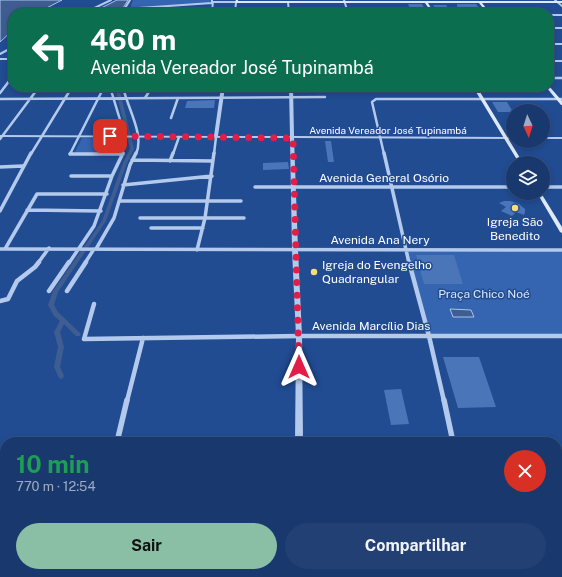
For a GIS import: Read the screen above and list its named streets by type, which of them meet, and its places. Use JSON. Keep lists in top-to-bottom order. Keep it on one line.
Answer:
{"streets":{"street":["Avenida Vereador José Tupinambá","Avenida General Osório","Avenida Ana Nery","Avenida Marcílio Dias"]},"parks":["Praça Chico Noé"],"places":["Igreja São Benedito","Igreja do Evengelho Quadrangular"],"north":"bottom","page":{"turn":["460 m","Avenida Vereador José Tupinambá"],"heading":["10 min","770 m · 12:54"],"buttons":["Sair","Compartilhar"]}}
